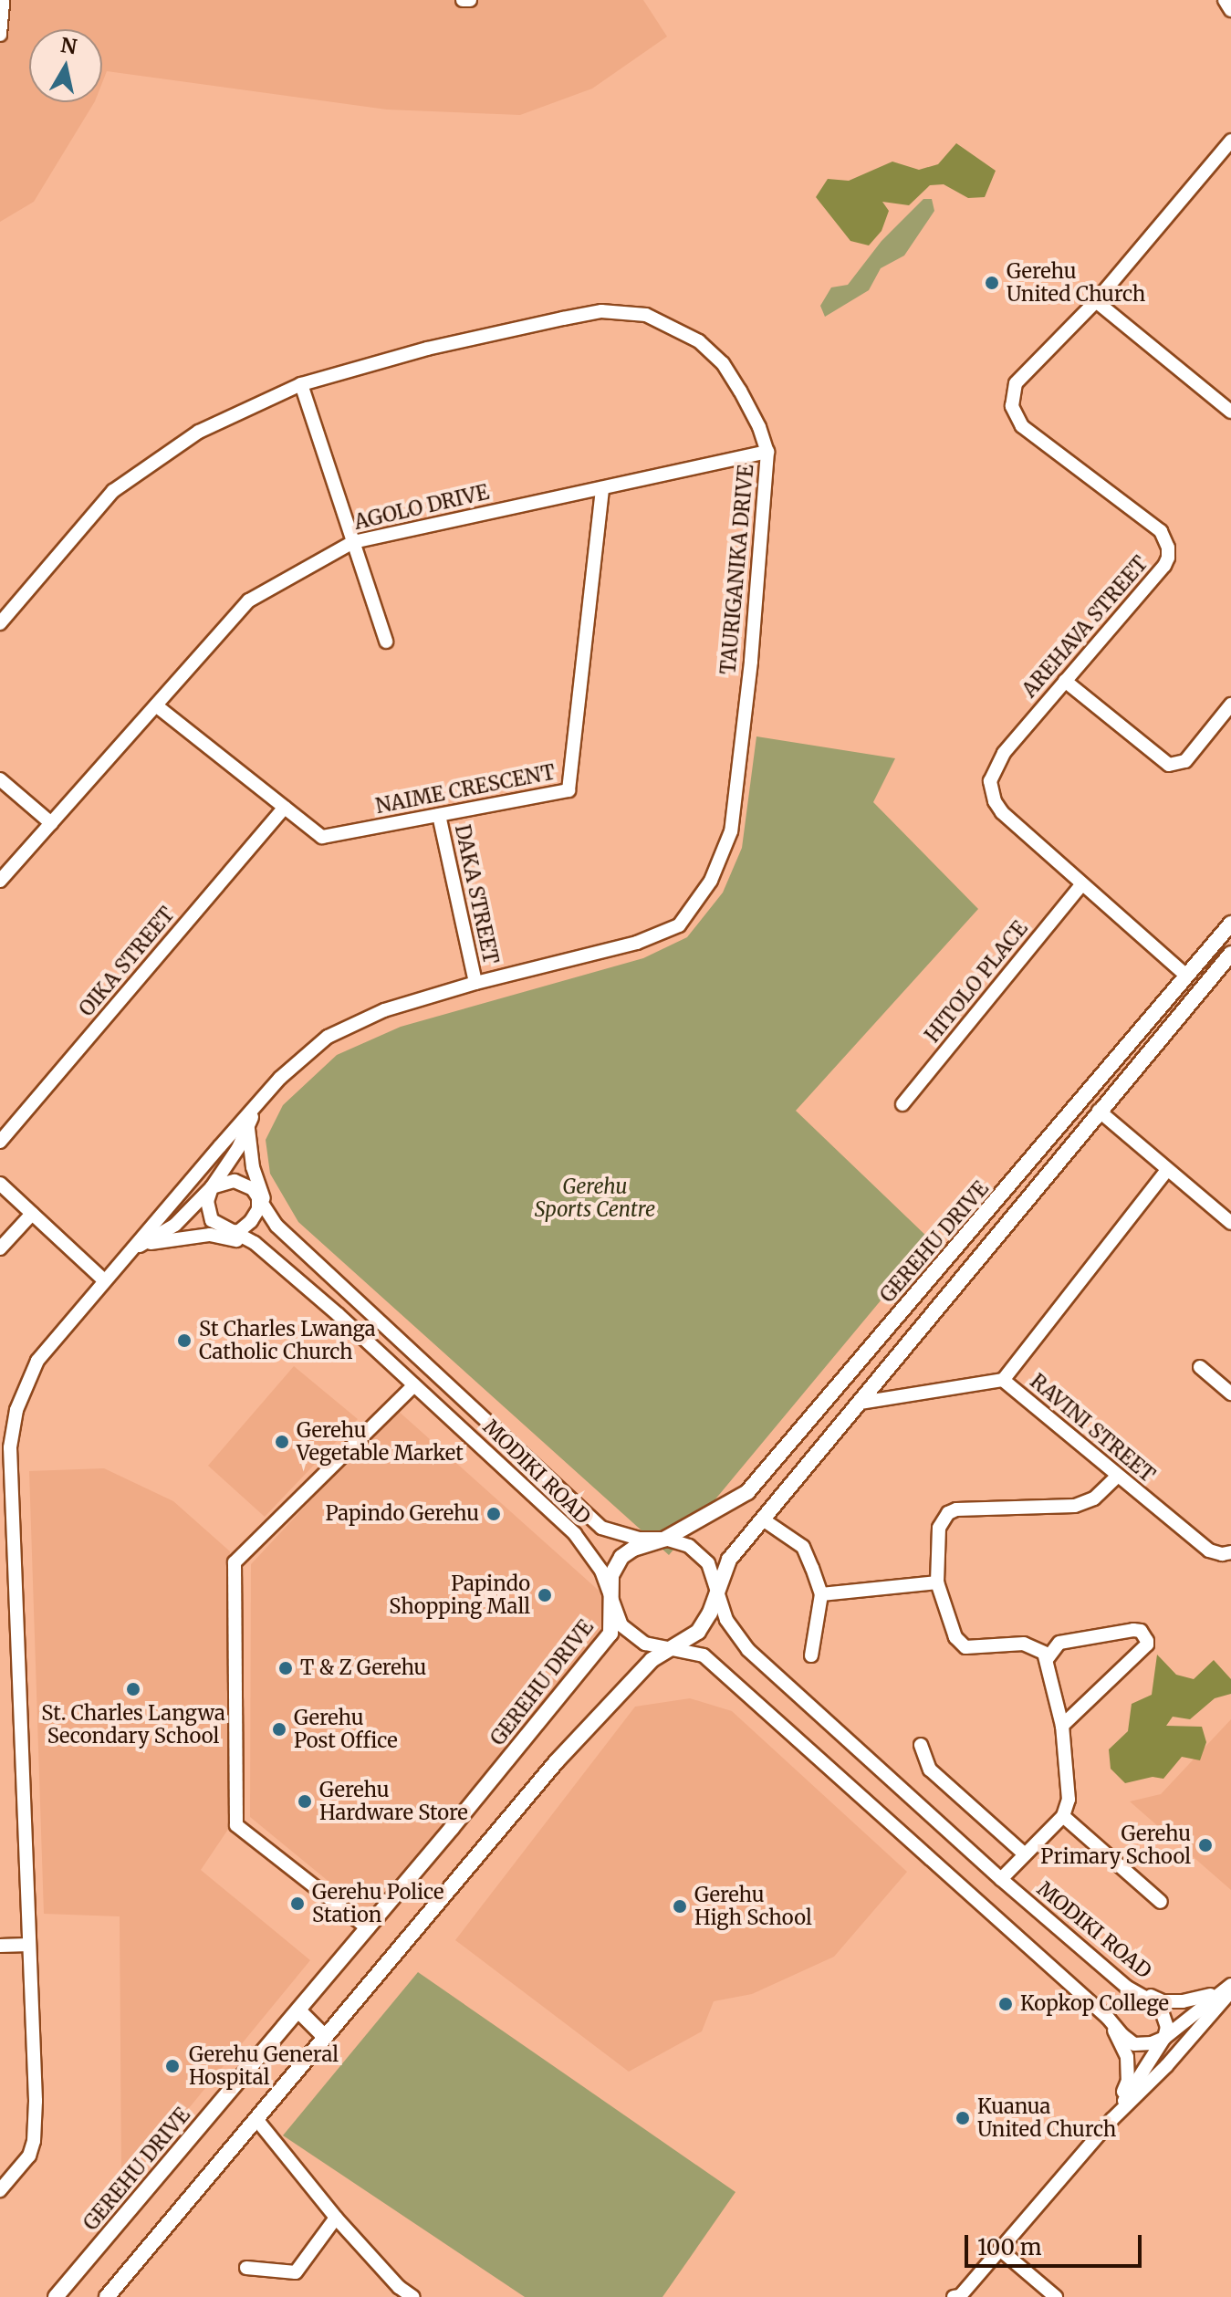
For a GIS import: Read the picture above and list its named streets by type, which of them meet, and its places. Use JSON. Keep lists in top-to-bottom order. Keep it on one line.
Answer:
{"streets":{"street":["AGOLO DRIVE","TAURIGANIKA DRIVE","AREHAVA STREET","NAIME CRESCENT","DAKA STREET","OIKA STREET","HITOLO PLACE","GEREHU DRIVE","RAVINI STREET","MODIKI ROAD"]},"crossings":[["AGOLO DRIVE","TAURIGANIKA DRIVE"],["AGOLO DRIVE","NAIME CRESCENT"],["TAURIGANIKA DRIVE","DAKA STREET"],["TAURIGANIKA DRIVE","MODIKI ROAD"],["AREHAVA STREET","HITOLO PLACE"],["AREHAVA STREET","GEREHU DRIVE"],["NAIME CRESCENT","DAKA STREET"],["NAIME CRESCENT","OIKA STREET"],["GEREHU DRIVE","MODIKI ROAD"]],"parks":["Gerehu Sports Centre"],"places":["Gerehu United Church","St Charles Lwanga Catholic Church","Gerehu Vegetable Market","Papindo Gerehu","Papindo Shopping Mall","T & Z Gerehu","St. Charles Langwa Secondary School","Gerehu Post Office","Gerehu Hardware Store","Gerehu Primary School","Gerehu Police Station","Gerehu High School","Kopkop College","Gerehu General Hospital","Kuanua United Church"],"scale_bar":"100 m","north":"top"}
